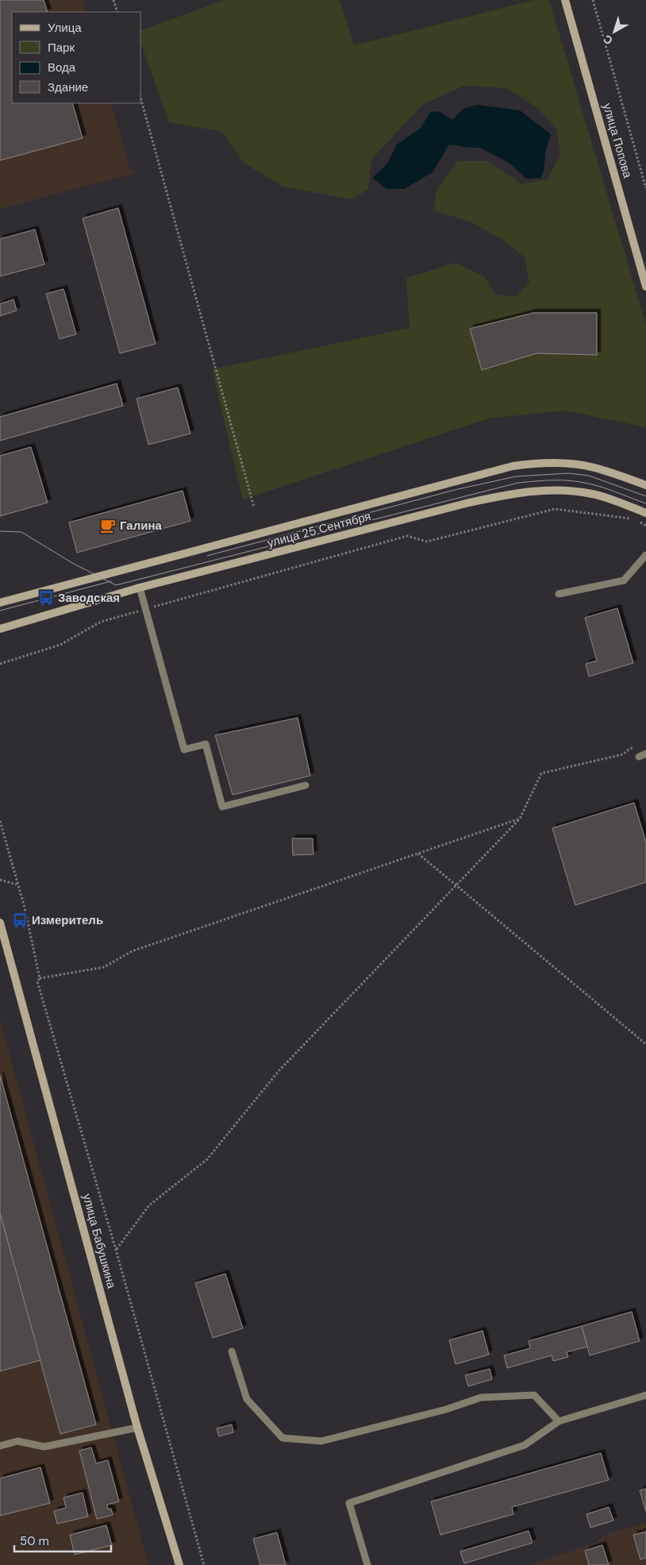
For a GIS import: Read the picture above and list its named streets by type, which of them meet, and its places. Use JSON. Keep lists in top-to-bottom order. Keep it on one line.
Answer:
{"streets":{"main road":["улица Попова","улица 25 Сентября","улица Бабушкина"]},"places":{"cafe":["Галина"],"bus stop":["Заводская","Измеритель"]},"legend":["Улица","Парк","Вода","Здание"],"scale_bar":"50 m","north":"bottom left"}
